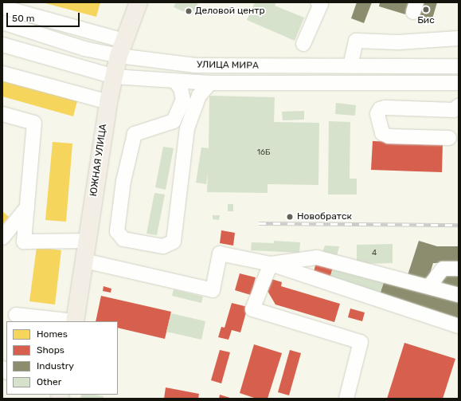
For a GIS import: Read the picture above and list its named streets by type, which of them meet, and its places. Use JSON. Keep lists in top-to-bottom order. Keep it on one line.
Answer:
{"streets":{"main road":["ЮЖНАЯ УЛИЦА"],"street":["УЛИЦА МИРА"]},"crossings":[["УЛИЦА МИРА","ЮЖНАЯ УЛИЦА"]],"places":["Бис","Деловой центр","Новобратск"],"house_numbers":["16Б","4"],"legend":["Homes","Shops","Industry","Other"],"scale_bar":"50 m"}
